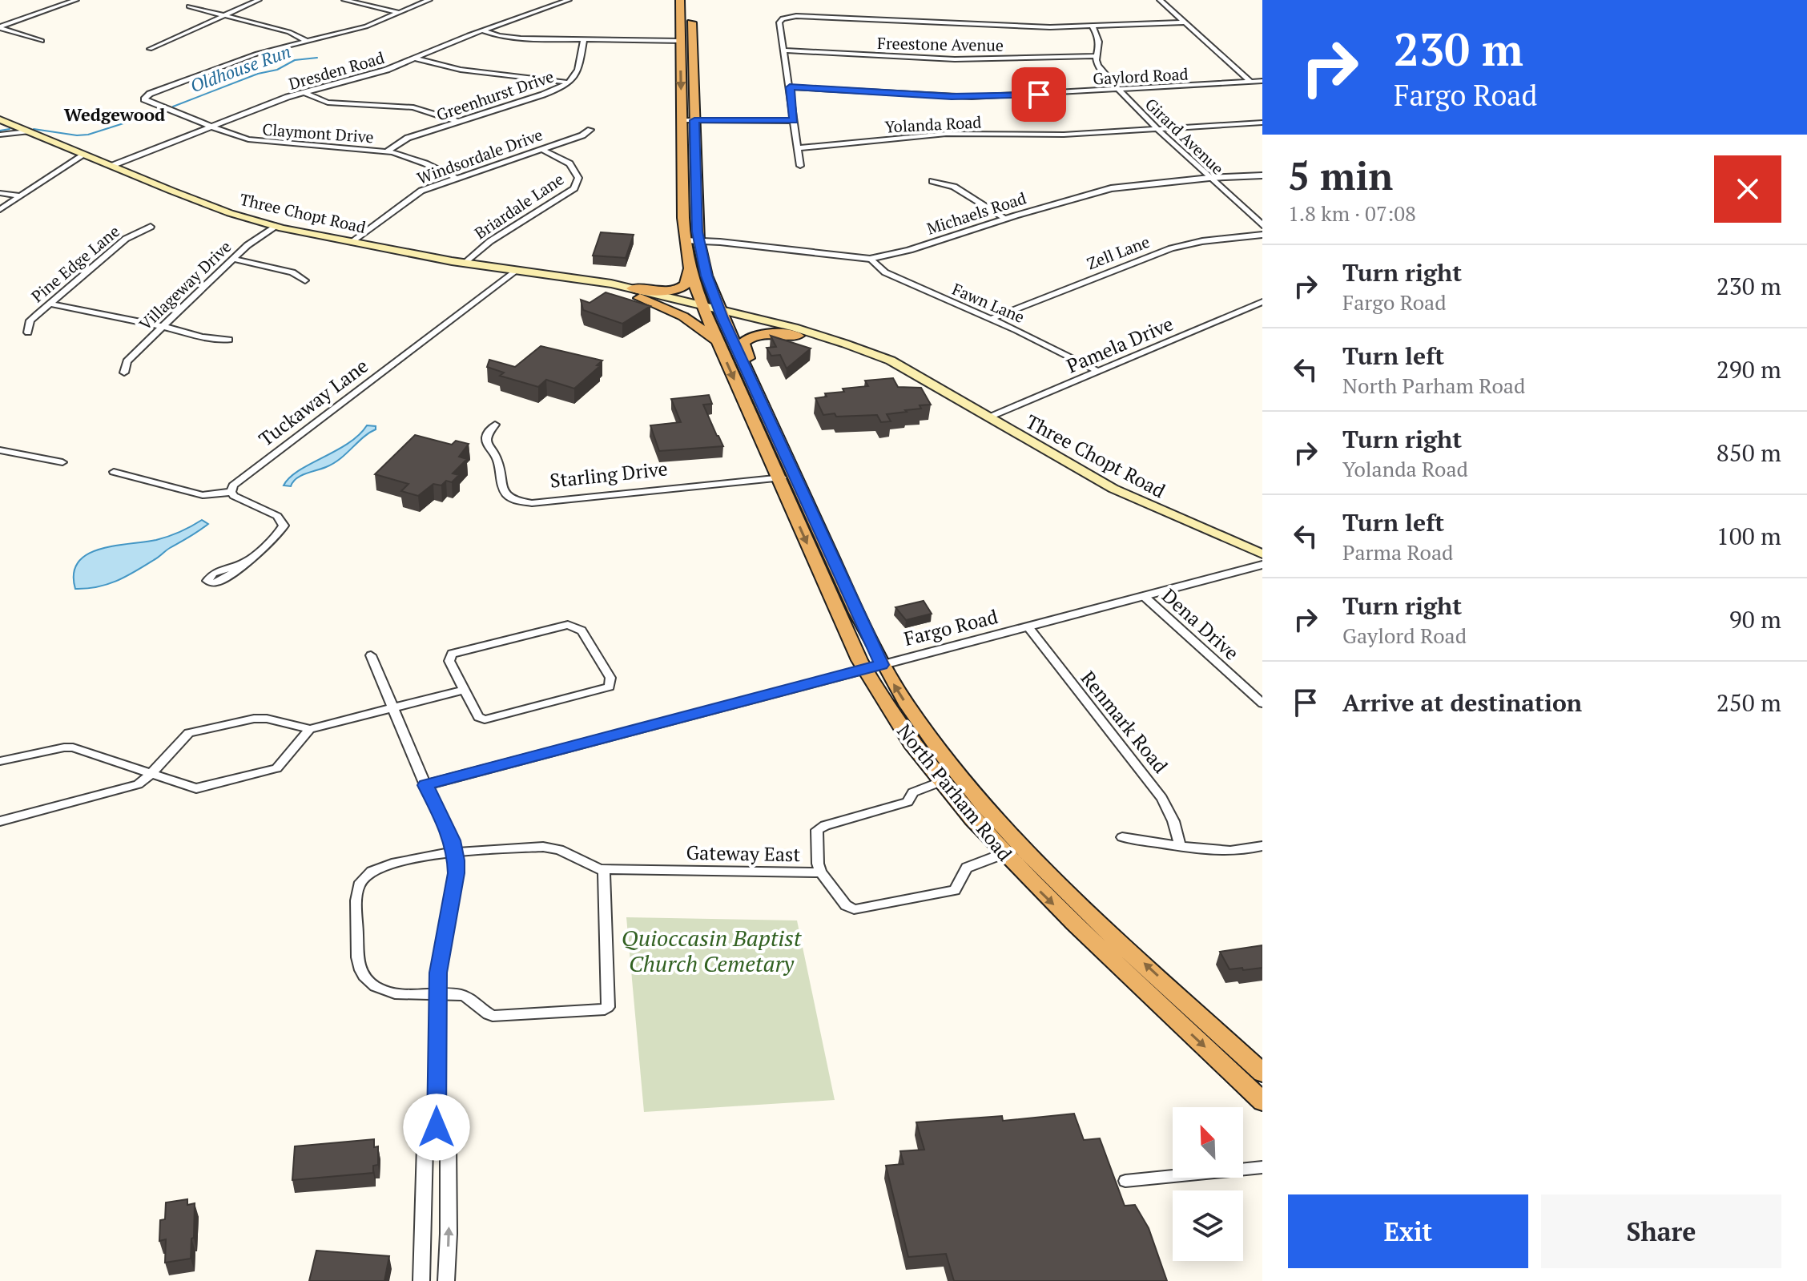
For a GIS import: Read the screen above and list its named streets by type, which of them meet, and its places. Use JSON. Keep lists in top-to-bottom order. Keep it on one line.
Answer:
{"streets":{"highway":["North Parham Road"],"main road":["Three Chopt Road"],"street":["Freestone Avenue","Dresden Road","Gaylord Road","Greenhurst Drive","Yolanda Road","Claymont Drive","Girard Avenue","Windsordale Drive","Briardale Lane","Michaels Road","Zell Lane","Pine Edge Lane","Villageway Drive","Fawn Lane","Pamela Drive","Tuckaway Lane","Starling Drive","Dena Drive","Fargo Road","Renmark Road","Gateway East"]},"crossings":[["Freestone Avenue","Girard Avenue"],["Dresden Road","Claymont Drive"],["Dresden Road","Three Chopt Road"],["Gaylord Road","Girard Avenue"],["Greenhurst Drive","Claymont Drive"],["Yolanda Road","Girard Avenue"],["Claymont Drive","Windsordale Drive"],["Girard Avenue","Michaels Road"],["Windsordale Drive","Briardale Lane"],["Windsordale Drive","Three Chopt Road"],["Briardale Lane","Three Chopt Road"],["Three Chopt Road","Villageway Drive"],["Three Chopt Road","Pamela Drive"],["Three Chopt Road","Tuckaway Lane"],["Three Chopt Road","North Parham Road"],["Michaels Road","Fawn Lane"],["Michaels Road","North Parham Road"],["Zell Lane","Fawn Lane"],["Fawn Lane","Pamela Drive"],["Starling Drive","North Parham Road"],["Dena Drive","Fargo Road"],["Fargo Road","Renmark Road"],["Fargo Road","North Parham Road"],["North Parham Road","Gateway East"]],"districts":["Wedgewood"],"water":["Oldhouse Run"],"parks":["Quioccasin Baptist Church Cemetary"],"north":"top left","page":{"turn":["230 m","Fargo Road"],"heading":["5 min","1.8 km · 07:08"],"list":[{"name":"Turn right","note":"Fargo Road","value":"230 m"},{"name":"Turn left","note":"North Parham Road","value":"290 m"},{"name":"Turn right","note":"Yolanda Road","value":"850 m"},{"name":"Turn left","note":"Parma Road","value":"100 m"},{"name":"Turn right","note":"Gaylord Road","value":"90 m"},{"name":"Arrive at destination","value":"250 m"}],"buttons":["Exit","Share"]}}
